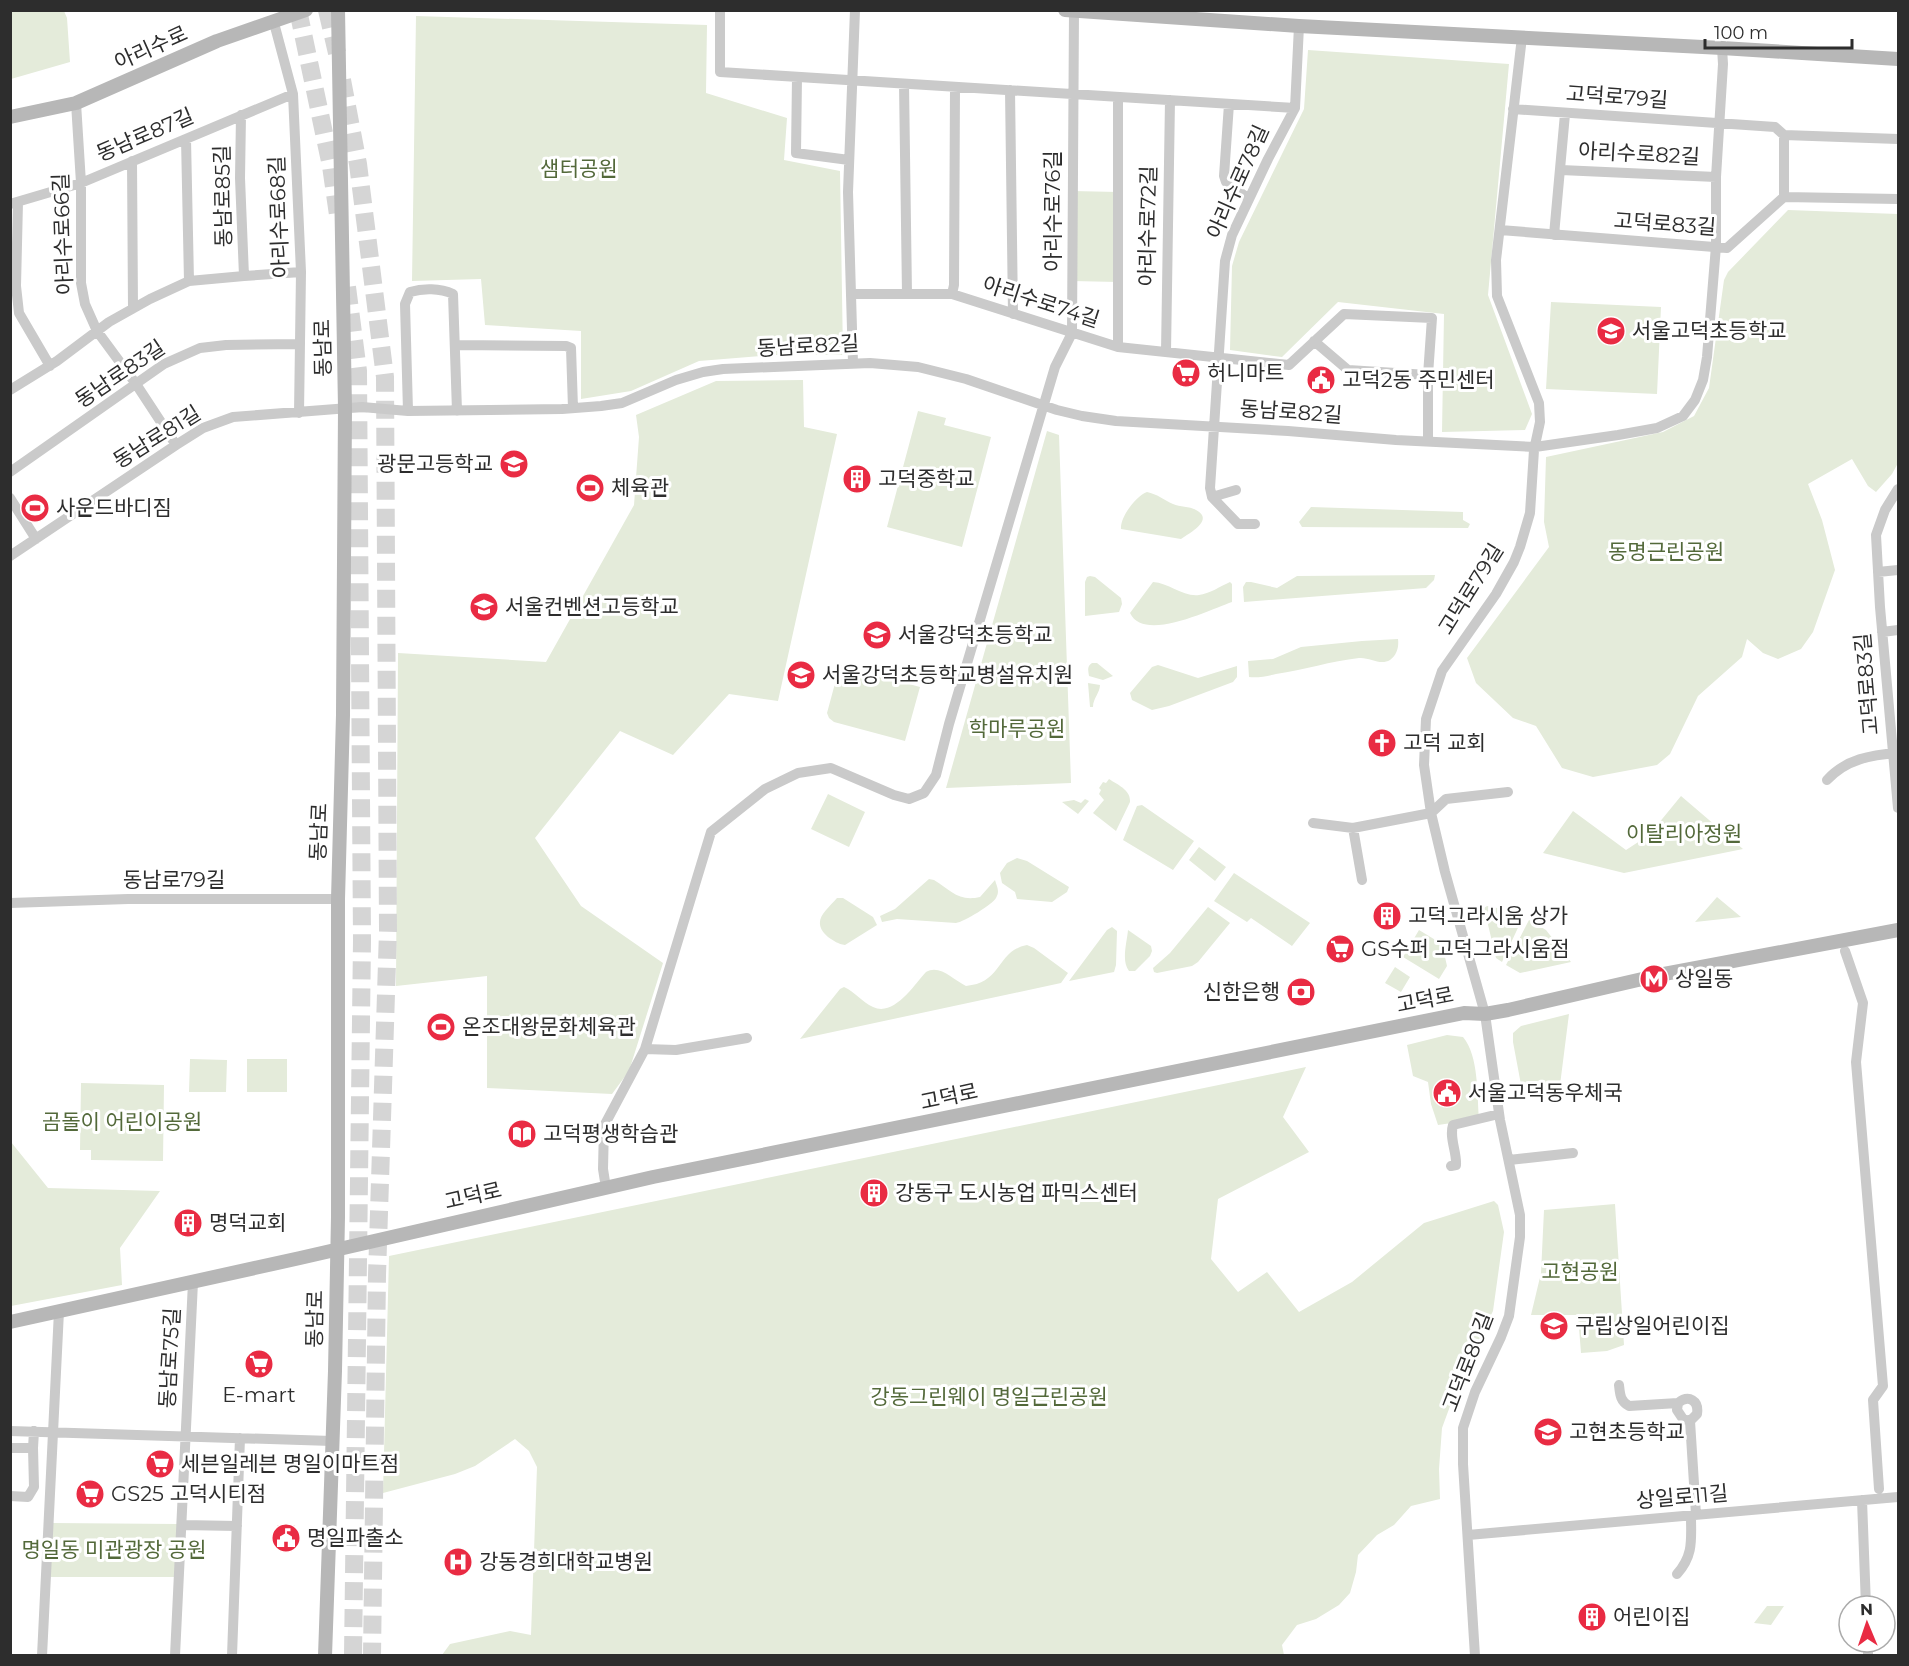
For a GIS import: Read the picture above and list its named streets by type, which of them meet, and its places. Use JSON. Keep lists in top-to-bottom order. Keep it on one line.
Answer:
{"streets":{"main road":["아리수로","동남로","고덕로"],"street":["고덕로79길","동남로87길","아리수로82길","아리수로78길","동남로85길","아리수로76길","아리수로68길","고덕로83길","아리수로72길","아리수로66길","아리수로74길","동남로82길","동남로83길","동남로81길","동남로79길","동남로75길","고덕로80길","상일로11길"]},"crossings":[["아리수로","아리수로68길"],["아리수로","아리수로66길"],["고덕로79길","아리수로82길"],["고덕로79길","고덕로83길"],["고덕로79길","동남로82길"],["고덕로79길","고덕로"],["고덕로79길","고덕로80길"],["동남로87길","동남로85길"],["동남로87길","아리수로68길"],["동남로87길","아리수로66길"],["아리수로82길","고덕로83길"],["아리수로82길","동남로82길"],["아리수로78길","아리수로74길"],["아리수로78길","동남로82길"],["동남로85길","아리수로68길"],["동남로85길","아리수로66길"],["아리수로76길","아리수로74길"],["아리수로76길","동남로82길"],["아리수로68길","동남로83길"],["아리수로68길","동남로81길"],["아리수로72길","아리수로74길"],["아리수로66길","동남로83길"],["아리수로66길","동남로81길"],["동남로82길","동남로"],["동남로82길","동남로81길"],["동남로","동남로81길"],["동남로","동남로79길"],["동남로","고덕로"],["동남로","동남로75길"],["고덕로","동남로75길"],["고덕로","고덕로80길"],["고덕로80길","상일로11길"]],"parks":["샘터공원","동명근린공원","학마루공원","이탈리아정원","곰돌이 어린이공원","고현공원","강동그린웨이 명일근린공원","명일동 미관광장 공원"],"places":{"school or university":["서울고덕초등학교","광문고등학교","서울컨벤션고등학교","서울강덕초등학교","서울강덕초등학교병설유치원","구립상일어린이집","고현초등학교"],"supermarket":["허니마트","GS수퍼 고덕그라시움점","E-mart","세븐일레븐 명일이마트점","GS25 고덕시티점"],"public building":["고덕2동 주민센터","서울고덕동우체국","명일파출소"],"building":["고덕중학교","고덕그라시움 상가","강동구 도시농업 파믹스센터","명덕교회","어린이집"],"sports":["체육관","사운드바디짐","온조대왕문화체육관"],"church":["고덕 교회"],"metro station":["상일동"],"bank":["신한은행"],"library":["고덕평생학습관"],"hospital":["강동경희대학교병원"]},"scale_bar":"100 m","north":"top"}
